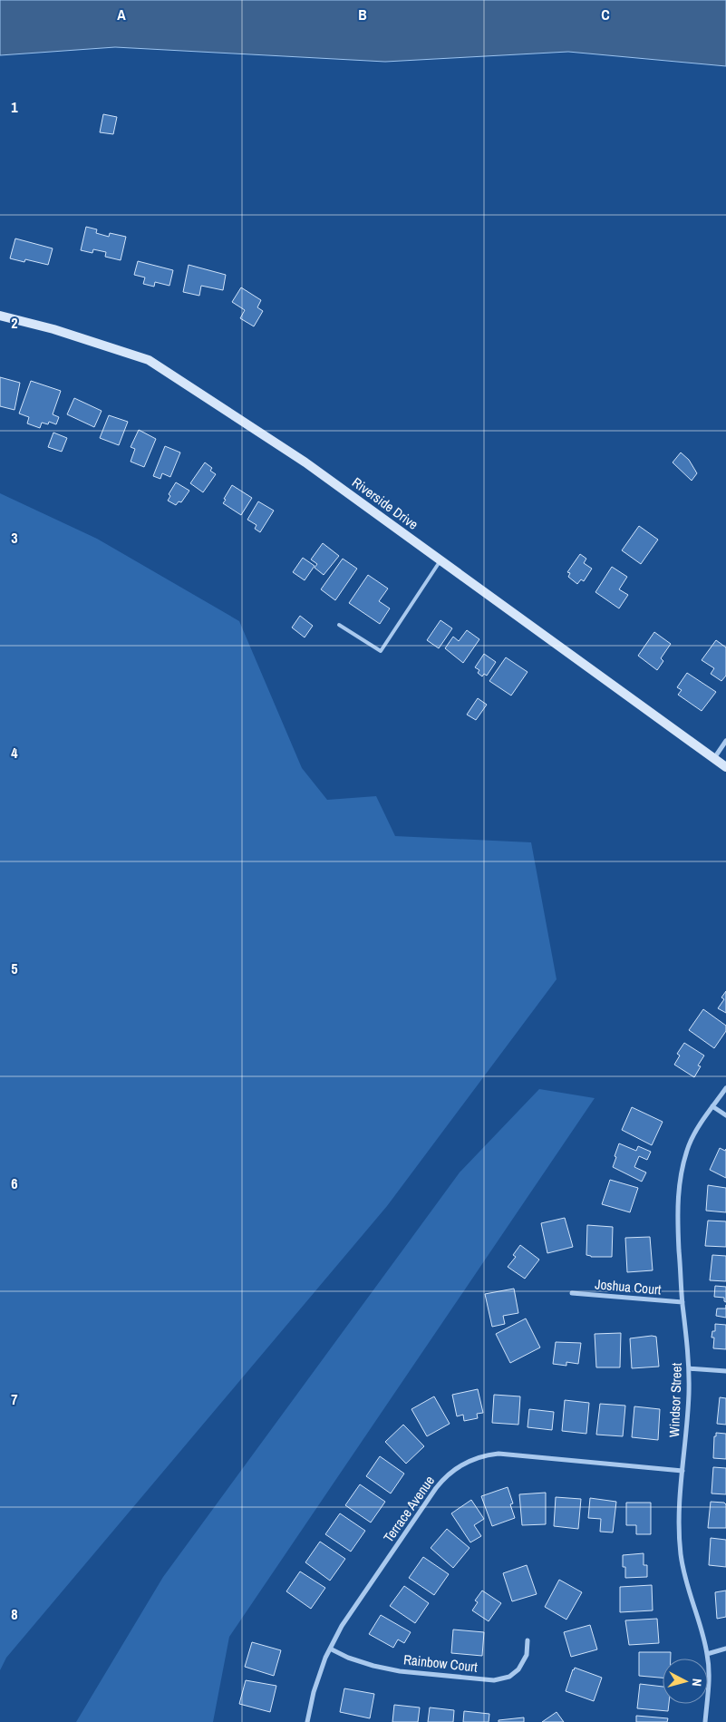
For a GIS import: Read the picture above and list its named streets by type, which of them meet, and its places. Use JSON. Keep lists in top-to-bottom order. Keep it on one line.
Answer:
{"streets":{"main road":["Riverside Drive"],"street":["Joshua Court","Windsor Street","Terrace Avenue","Rainbow Court"]},"crossings":[["Joshua Court","Windsor Street"],["Windsor Street","Terrace Avenue"],["Terrace Avenue","Rainbow Court"]],"north":"right","grid":{"columns":["A","B","C"],"rows":["1","2","3","4","5","6","7","8"]}}
